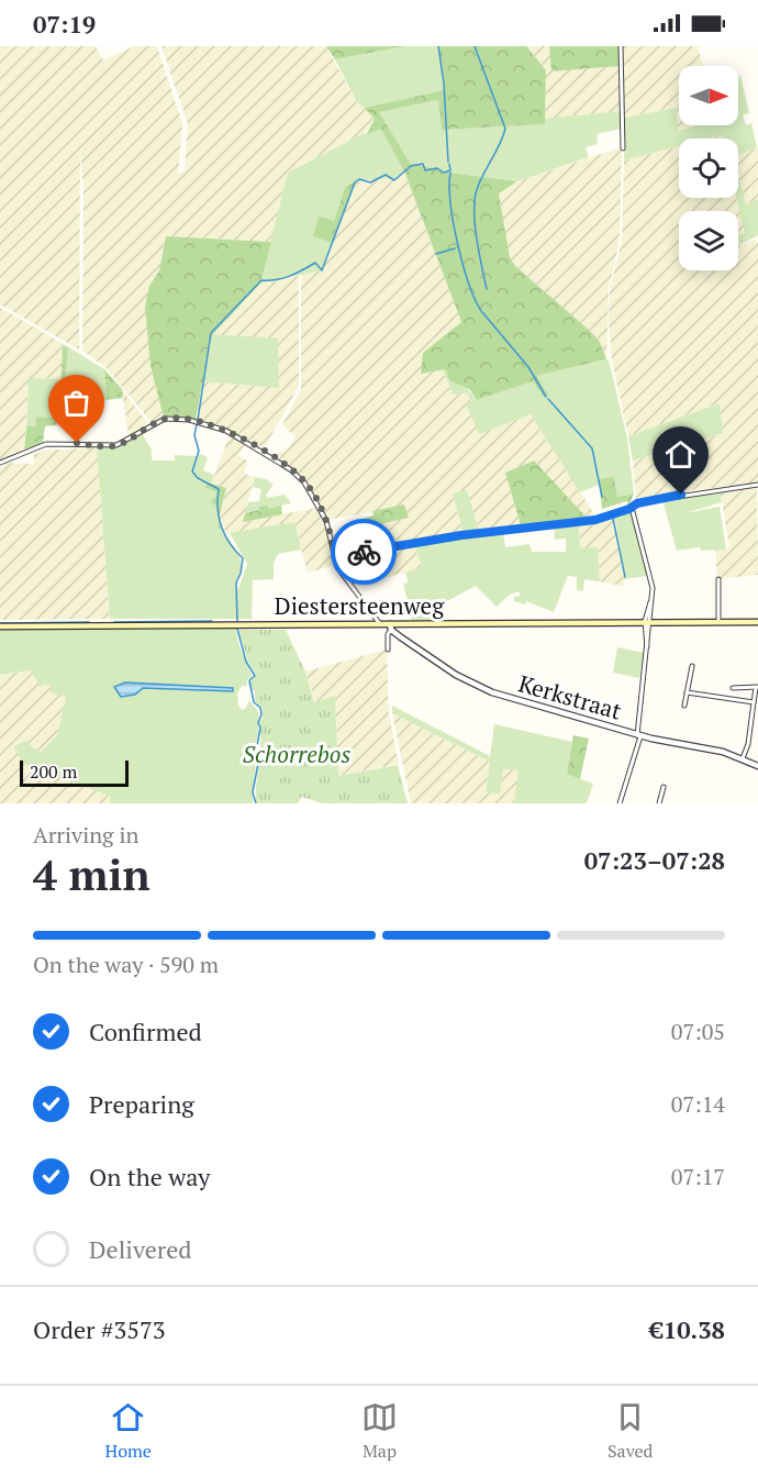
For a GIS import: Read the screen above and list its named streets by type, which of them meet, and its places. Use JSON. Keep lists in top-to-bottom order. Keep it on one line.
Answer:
{"streets":{"main road":["Diestersteenweg"],"street":["Kerkstraat"]},"crossings":[["Diestersteenweg","Kerkstraat"]],"parks":["Schorrebos"],"scale_bar":"200 m","north":"right","page":{"status":"07:19","scale":"200 m","heading":["4 min","Arriving in","07:23–07:28"],"panel":["Order #3573","€10.38"],"bar":"On the way · 590 m","list":[["Confirmed","07:05"],["Preparing","07:14"],["On the way","07:17"],"Delivered"],"tabs":["Home","Map","Saved"]}}
